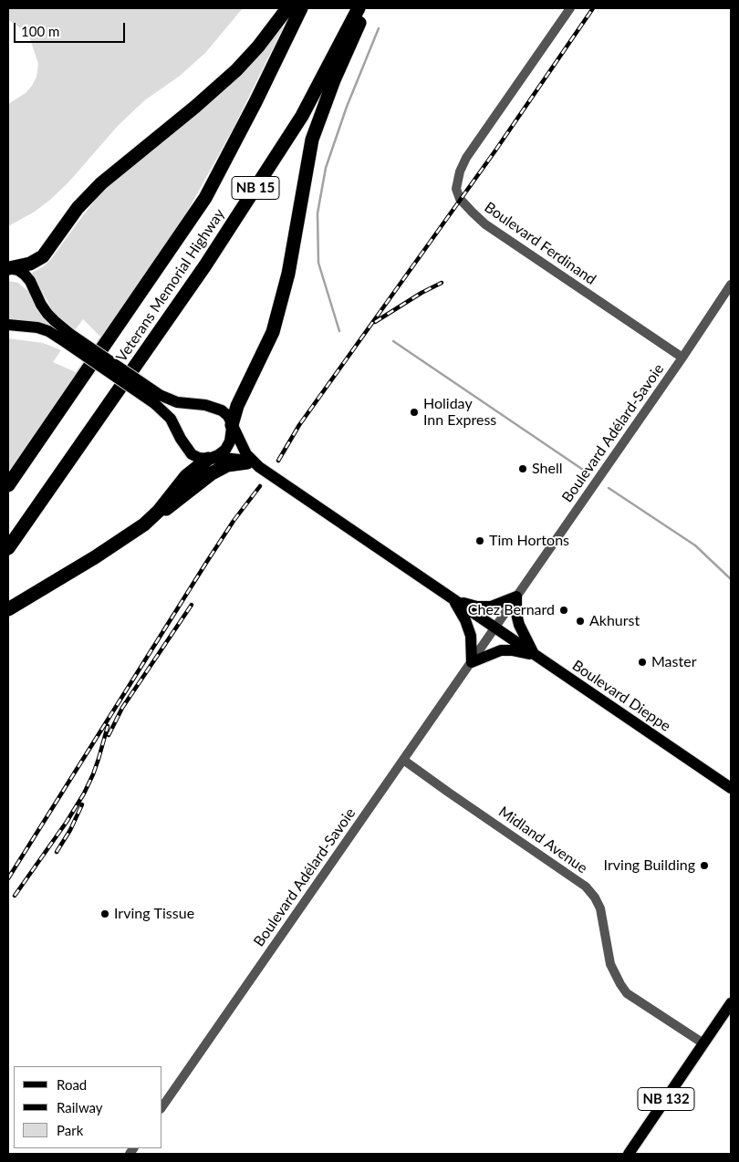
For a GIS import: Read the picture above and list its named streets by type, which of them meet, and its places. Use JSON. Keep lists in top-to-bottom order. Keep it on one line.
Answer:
{"streets":{"highway":["NB 15","Veterans Memorial Highway"],"main road":["Boulevard Dieppe","NB 132"],"street":["Boulevard Ferdinand","Boulevard Adélard-Savoie","Midland Avenue"]},"crossings":[["Boulevard Ferdinand","Boulevard Adélard-Savoie"],["Boulevard Adélard-Savoie","Boulevard Dieppe"],["Boulevard Adélard-Savoie","Midland Avenue"],["Midland Avenue","NB 132"]],"places":["Holiday Inn Express","Shell","Tim Hortons","Chez Bernard","Akhurst","Master","Irving Building","Irving Tissue"],"legend":["Road","Railway","Park"],"scale_bar":"100 m"}
